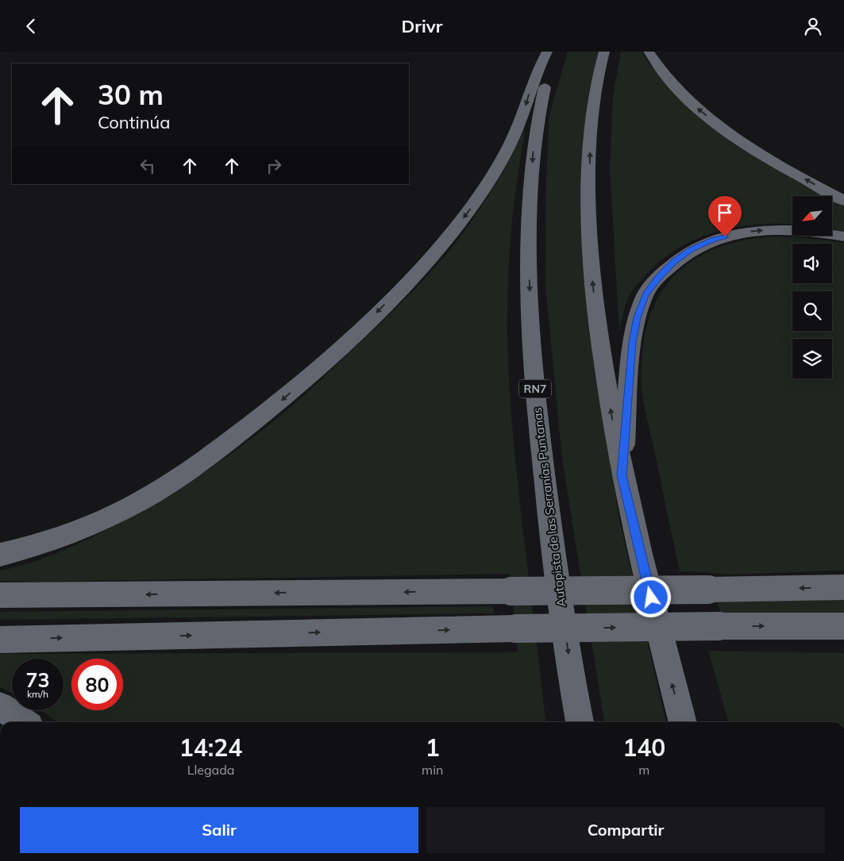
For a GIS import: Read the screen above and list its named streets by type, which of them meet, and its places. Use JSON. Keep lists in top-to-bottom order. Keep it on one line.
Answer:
{"streets":{"highway":["RN7","Autopista de las Serranías Puntanas"]},"north":"bottom left","page":{"header":"Drivr","turn":["30 m","Continúa"],"speed":"73 km/h","limit":"80","eta":["14:24","Llegada","1","min","140","m"],"buttons":["Salir","Compartir"]}}
